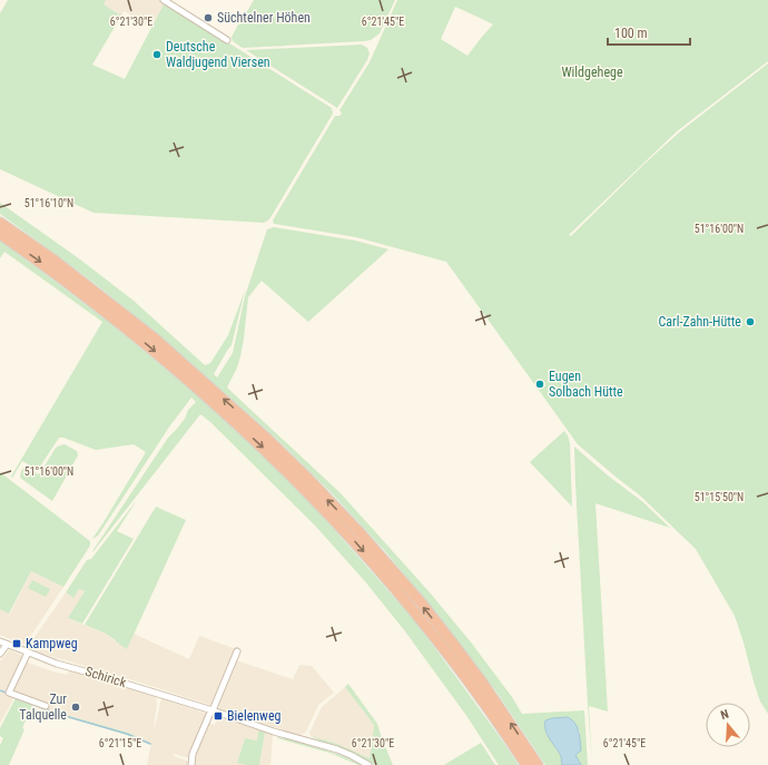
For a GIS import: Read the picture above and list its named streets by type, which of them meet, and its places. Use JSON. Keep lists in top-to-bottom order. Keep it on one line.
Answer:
{"streets":{"street":["Schirick"]},"parks":["Wildgehege"],"places":{"other":["Süchtelner Höhen","Deutsche Waldjugend Viersen","Carl-Zahn-Hütte","Eugen Solbach Hütte","Zur Talquelle"],"transit":["Kampweg","Bielenweg"]},"scale_bar":"100 m","north":"top","coordinates":["6°21'30\"E","6°21'45\"E","51°16'10\"N","51°16'00\"N","51°15'50\"N","6°21'15\"E"]}
